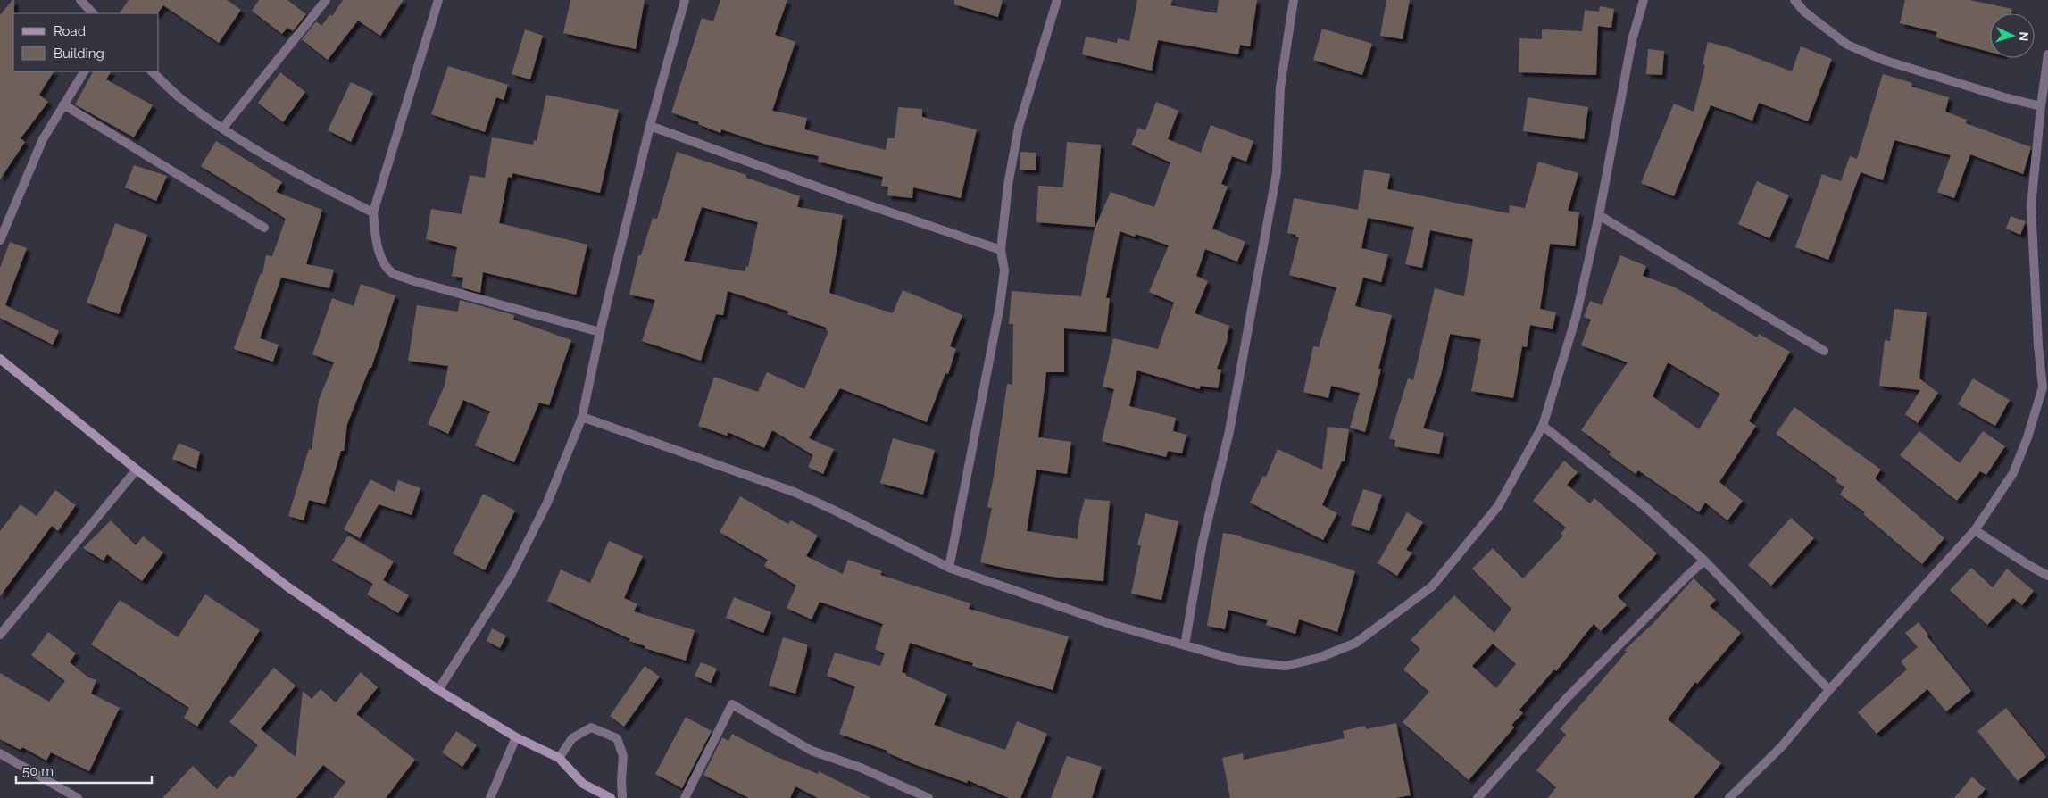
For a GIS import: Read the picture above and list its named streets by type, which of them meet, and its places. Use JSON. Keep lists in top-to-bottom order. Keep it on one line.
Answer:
{"legend":["Road","Building"],"scale_bar":"50 m","north":"right"}
